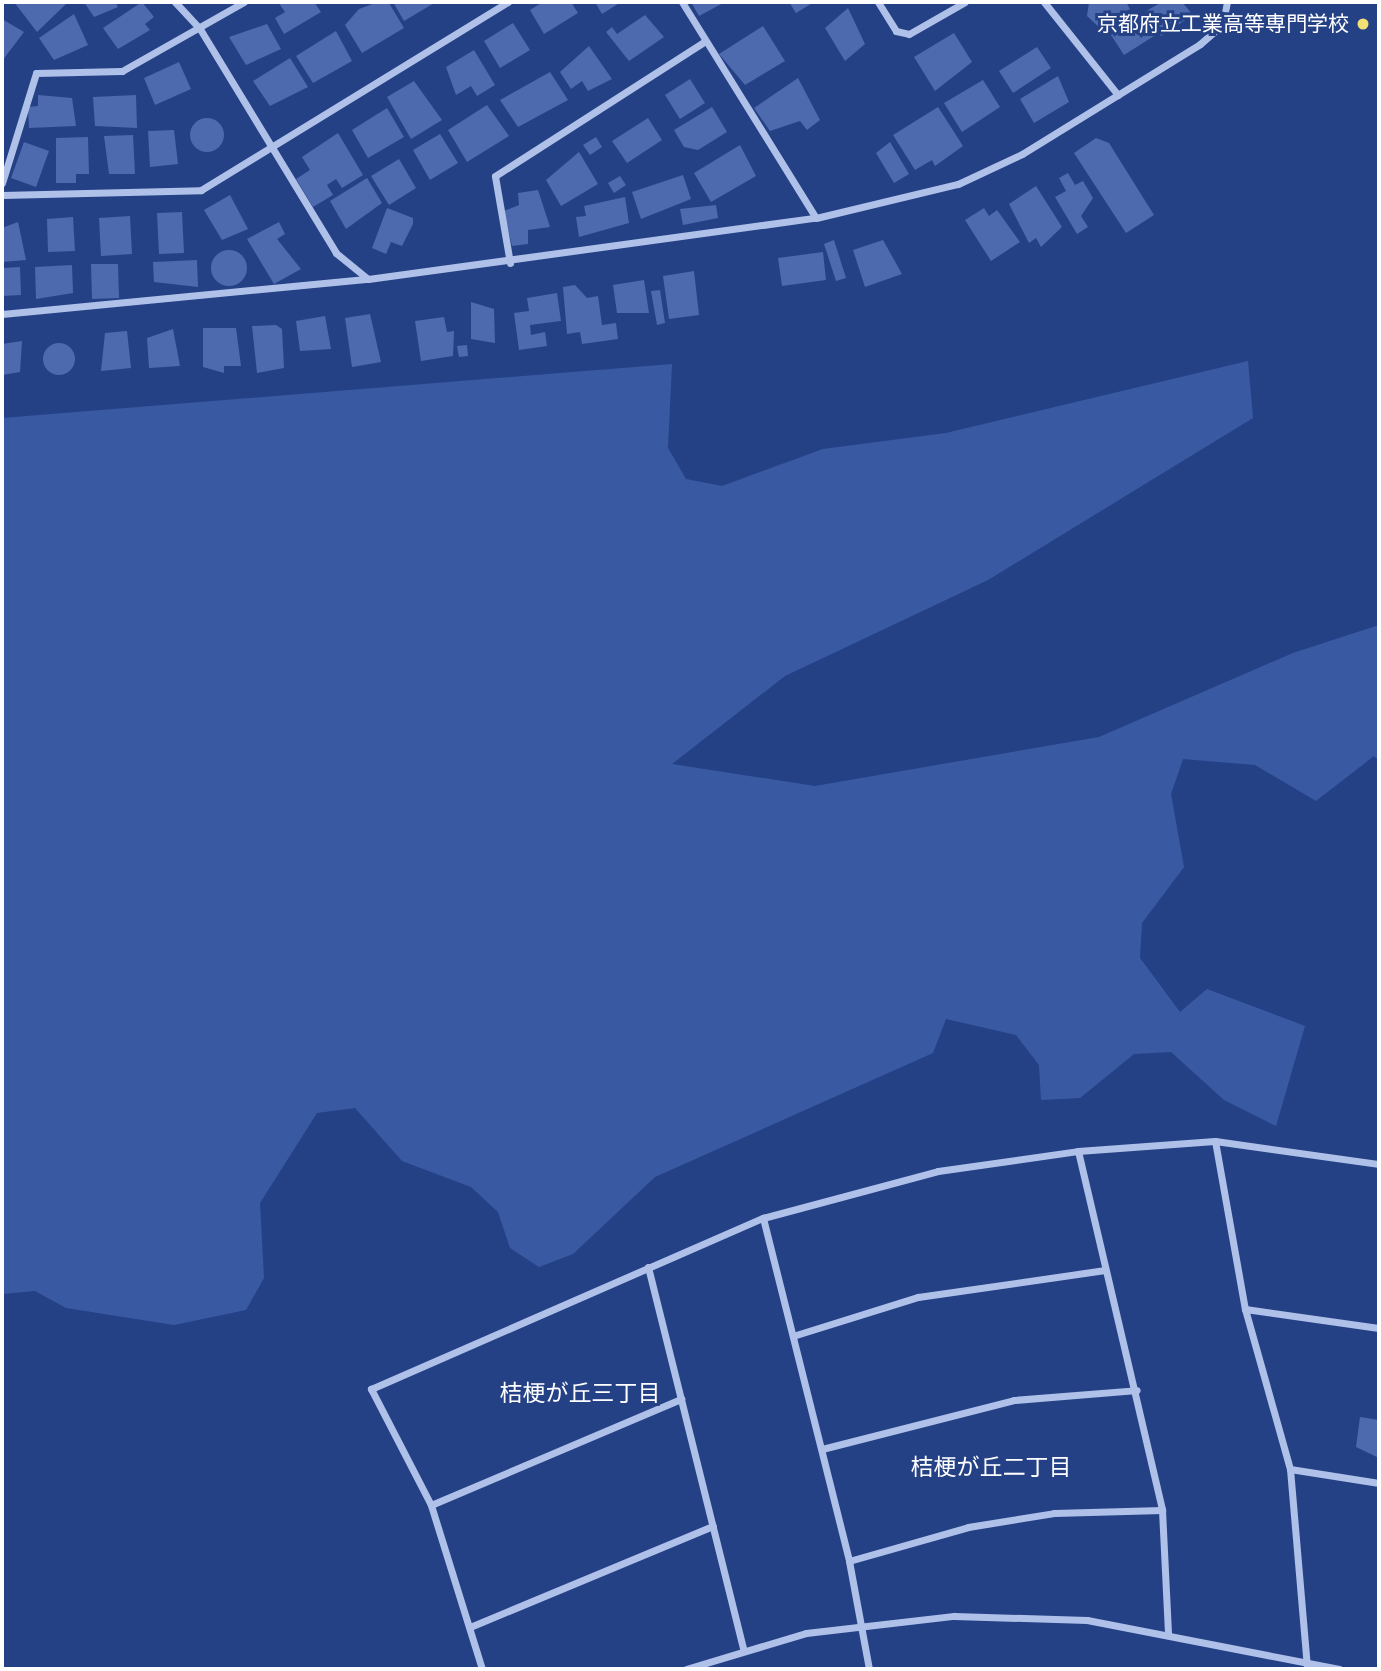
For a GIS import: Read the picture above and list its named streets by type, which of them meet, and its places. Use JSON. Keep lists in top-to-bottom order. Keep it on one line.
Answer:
{"districts":["桔梗が丘三丁目","桔梗が丘二丁目"],"places":["京都府立工業高等専門学校"]}
